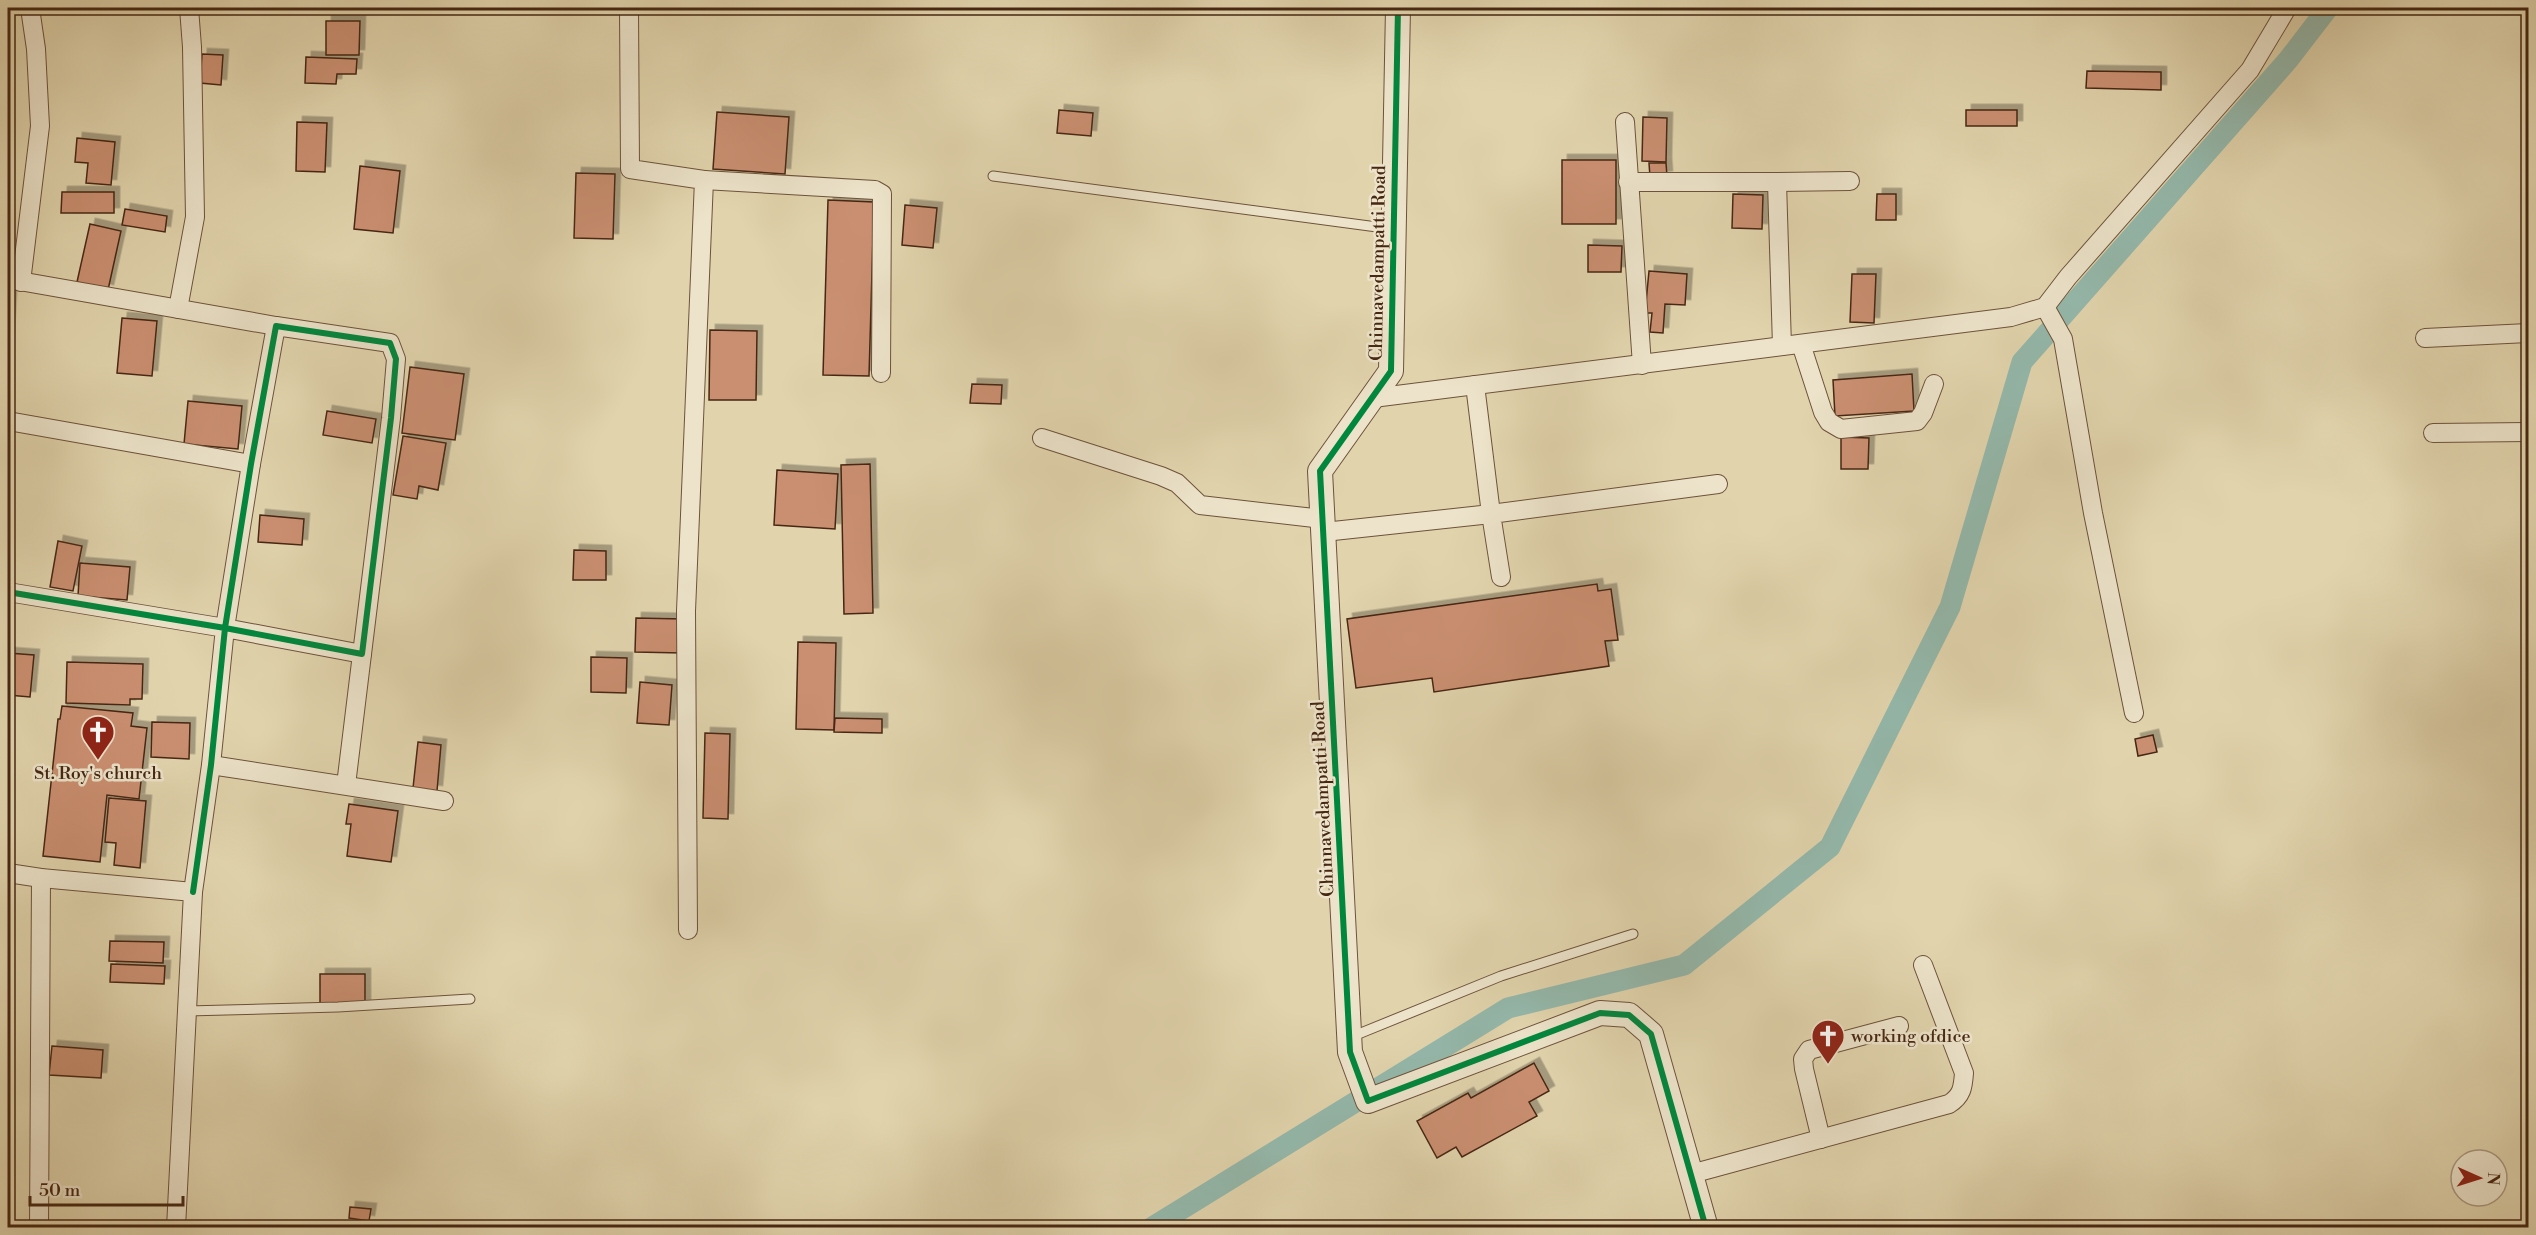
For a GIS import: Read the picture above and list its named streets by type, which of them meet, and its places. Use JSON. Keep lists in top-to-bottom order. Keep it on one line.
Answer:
{"streets":{"street":["Chinnavedampatti Road"]},"places":{"church":["St. Roy's church","working ofdice"]},"scale_bar":"50 m","north":"right"}
